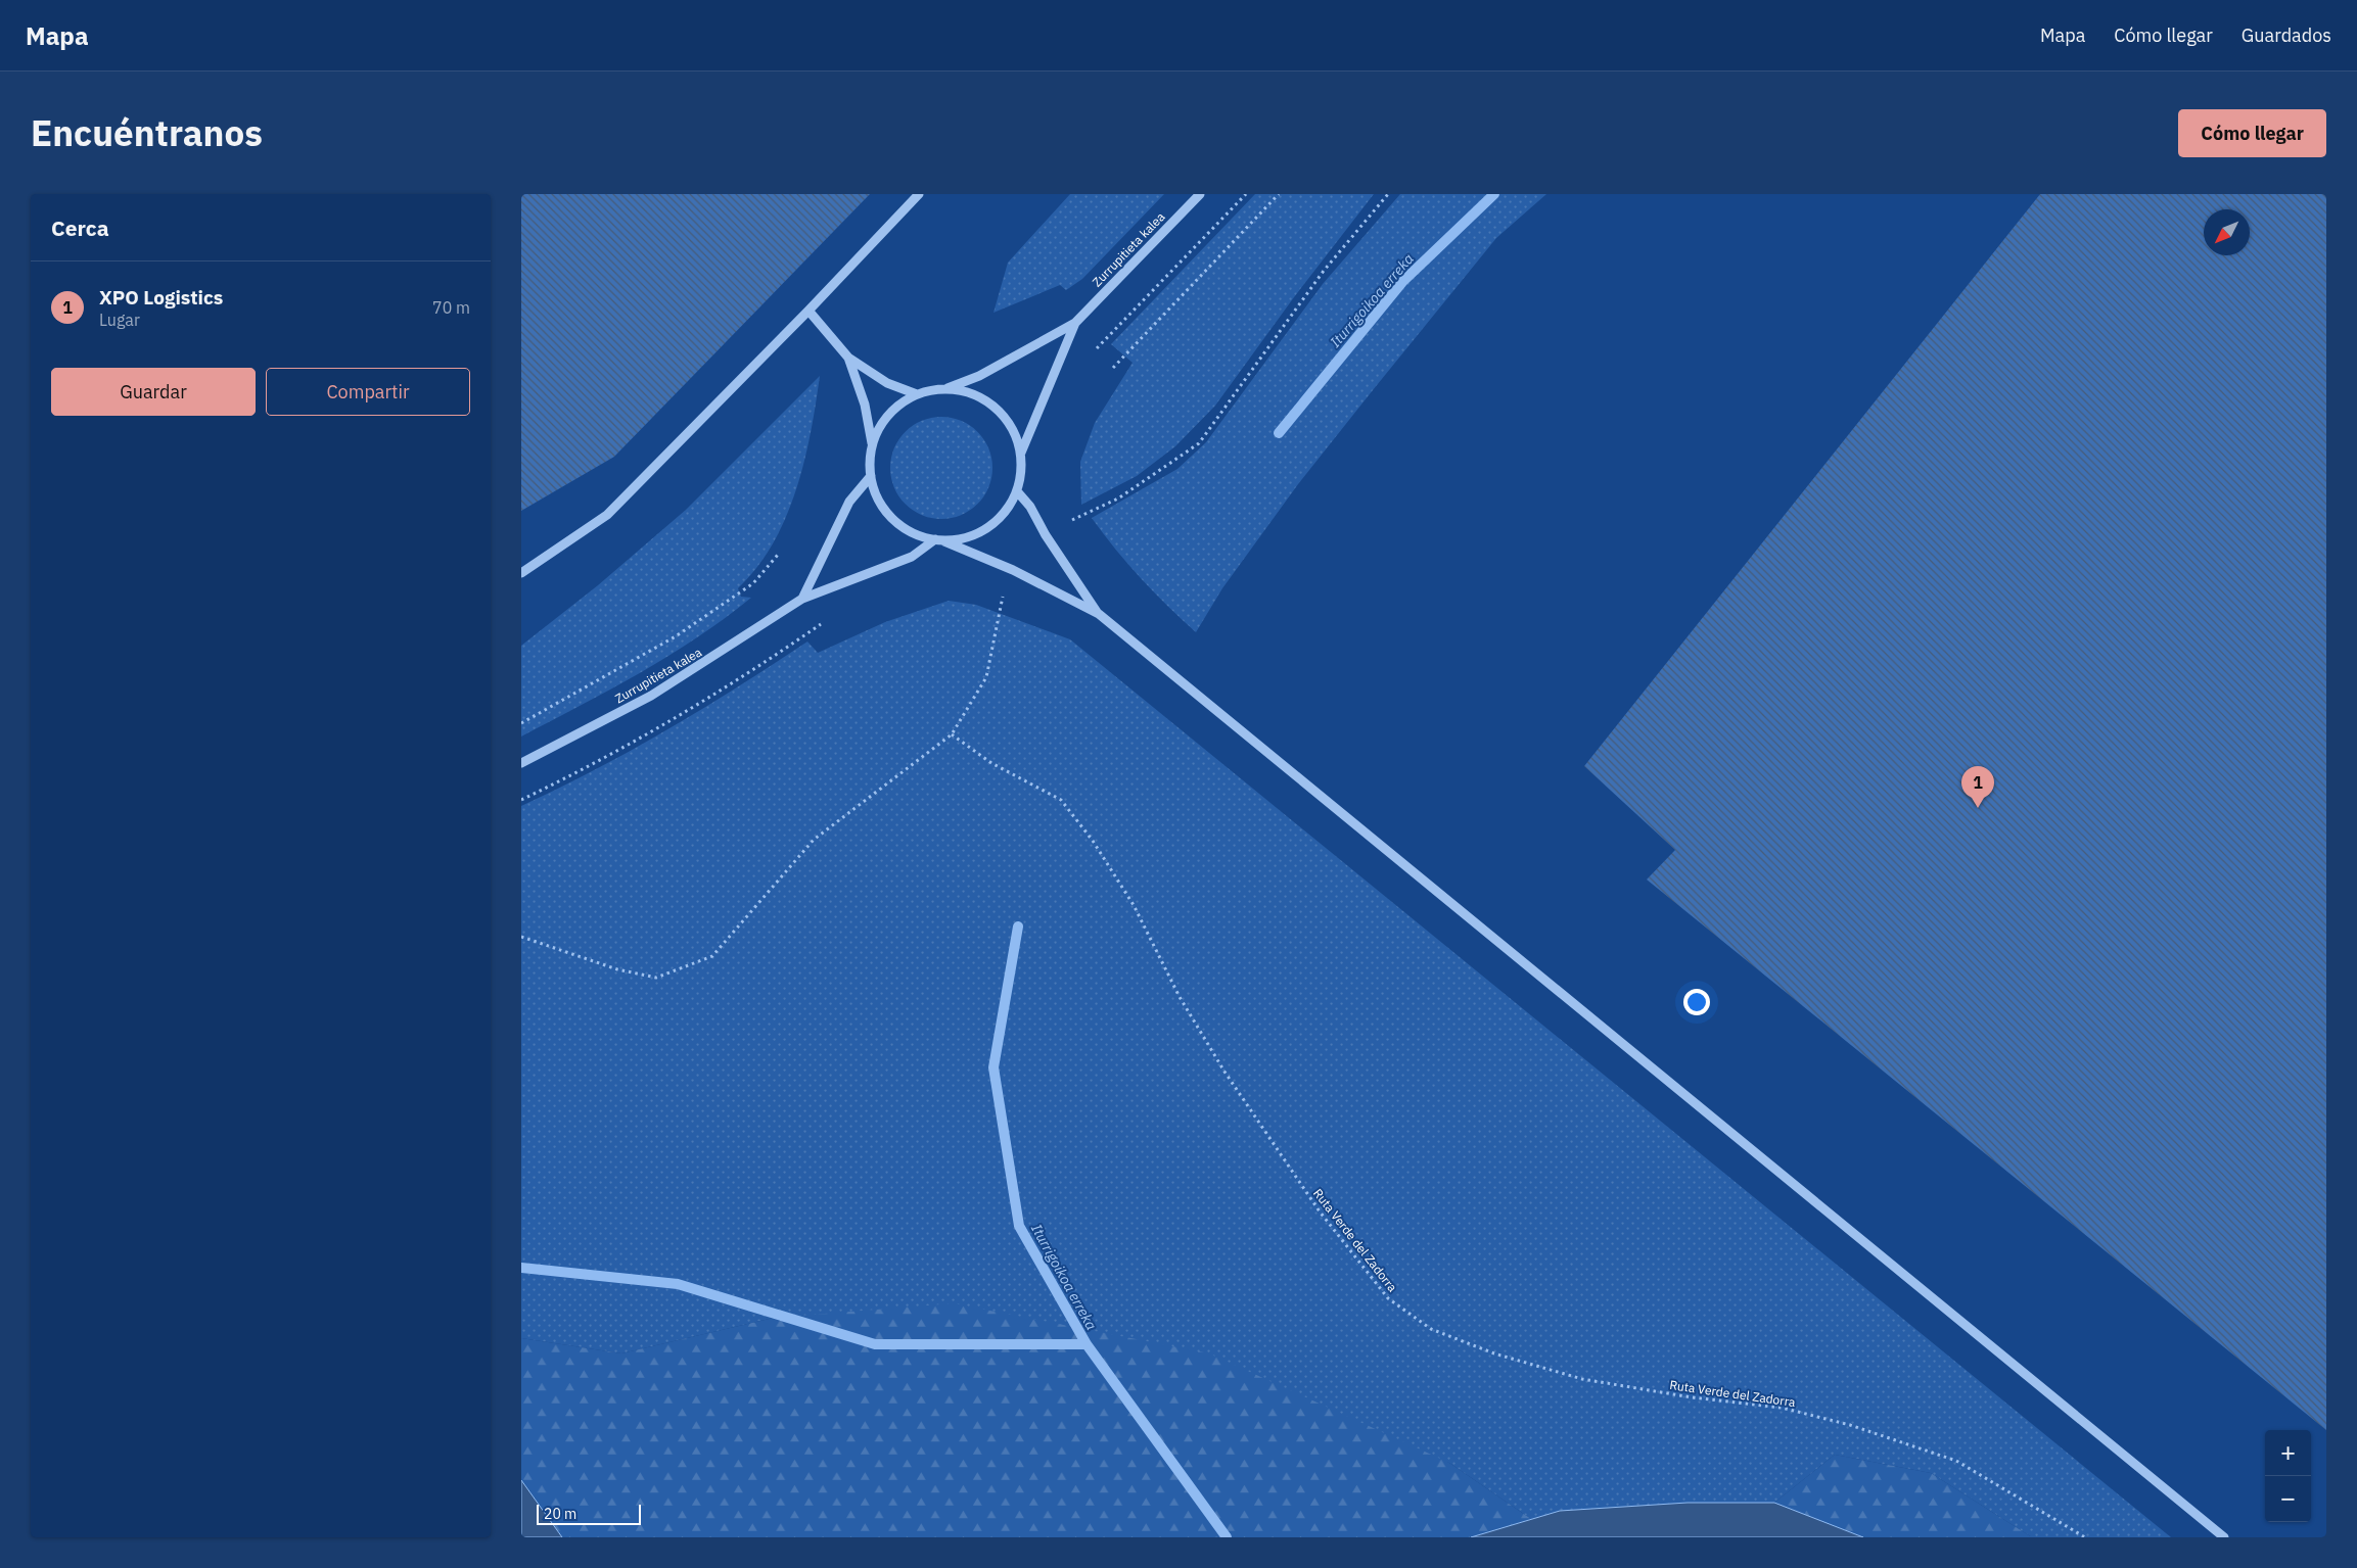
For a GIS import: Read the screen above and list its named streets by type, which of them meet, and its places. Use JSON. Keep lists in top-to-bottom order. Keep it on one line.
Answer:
{"streets":{"street":["Zurrupitieta kalea"],"path":["Ruta Verde del Zadorra"]},"water":["Iturrigoikoa erreka"],"scale_bar":"20 m","north":"bottom left","page":{"header":"Mapa","nav":["Mapa","Cómo llegar","Guardados"],"title":"Encuéntranos","buttons":["Cómo llegar",["Guardar","Compartir"]],"heading":"Cerca","list":[{"mark":"1","name":"XPO Logistics","note":"Lugar","value":"70 m"}],"pins":"1","map_buttons":["+","−"],"scale":"20 m"}}
